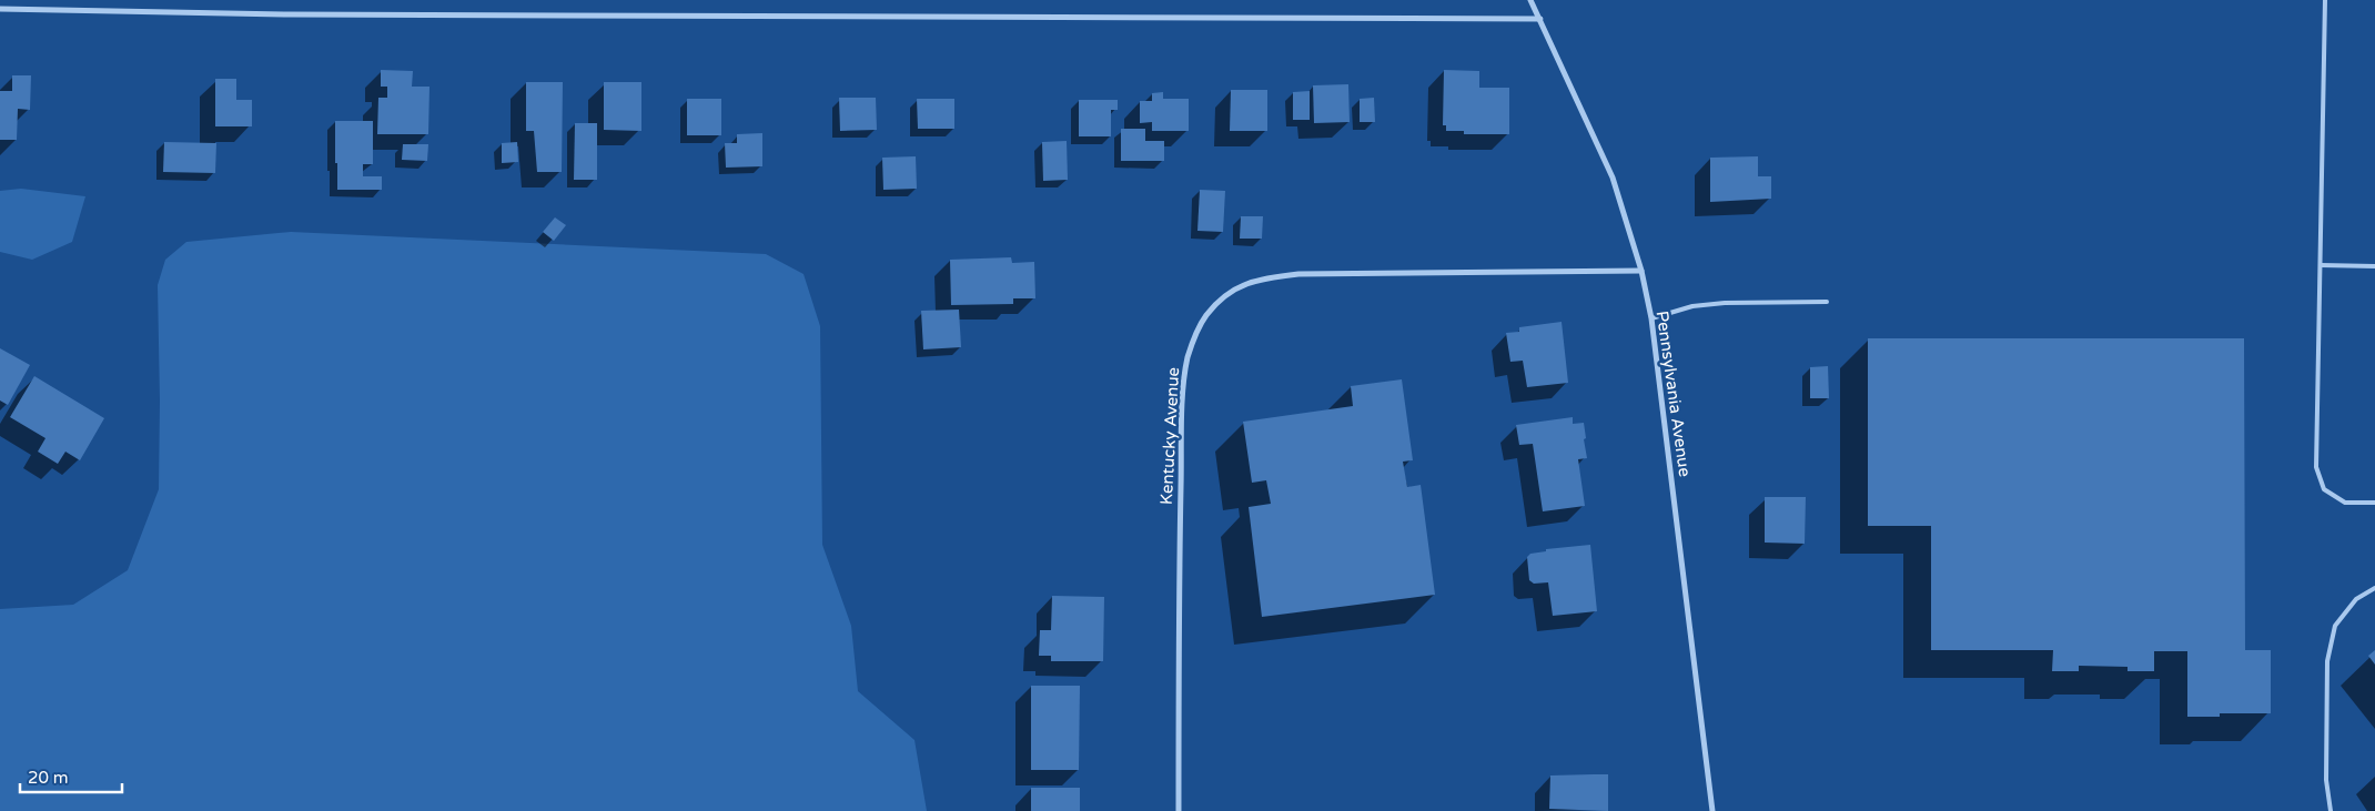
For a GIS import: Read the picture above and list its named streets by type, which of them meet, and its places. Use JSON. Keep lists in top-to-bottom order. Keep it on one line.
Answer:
{"streets":{"street":["Pennsylvania Avenue","Kentucky Avenue"]},"crossings":[["Pennsylvania Avenue","Kentucky Avenue"]],"scale_bar":"20 m"}
